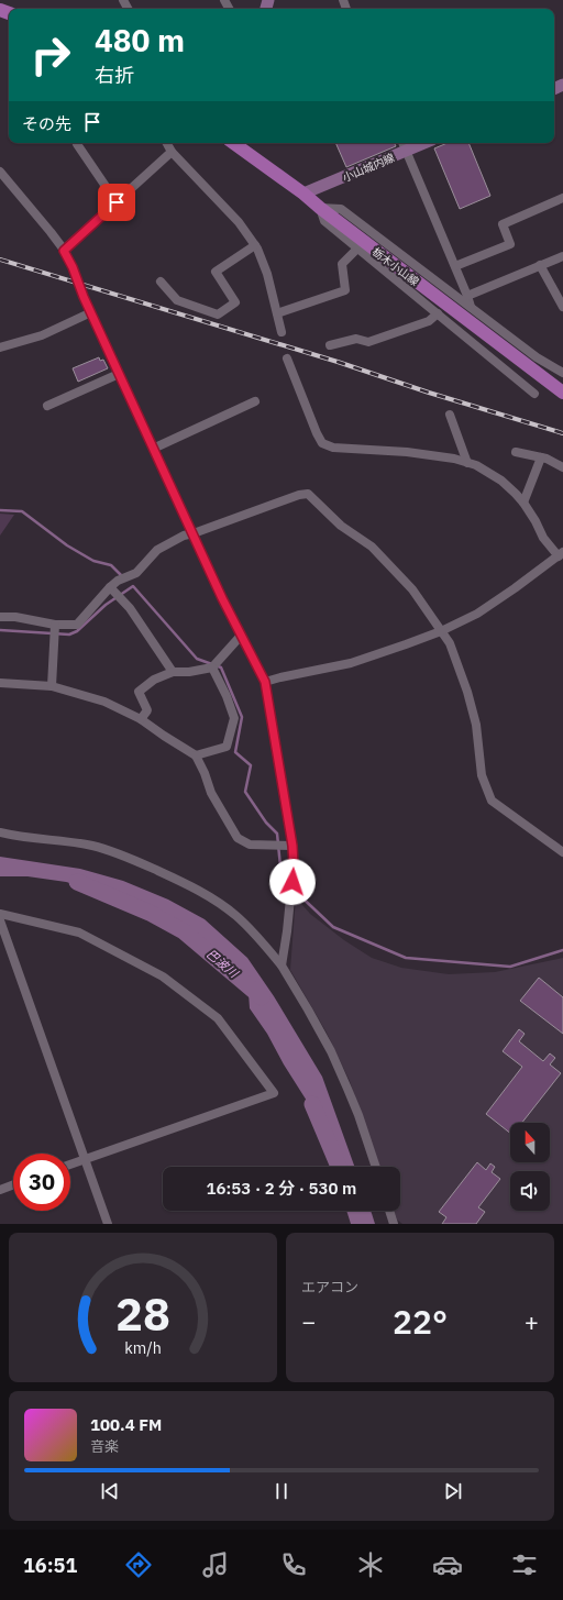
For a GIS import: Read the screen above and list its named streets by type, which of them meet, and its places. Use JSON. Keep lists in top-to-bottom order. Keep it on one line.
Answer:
{"streets":{"main road":["小山城内線","栃木小山線"]},"crossings":[["小山城内線","栃木小山線"]],"water":["巴波川"],"north":"top","page":{"turn":["480 m","右折"],"then":"その先","limit":"30","trip":"16:53 · 2 分 · 530 m","tile":"エアコン","heat":["−","22°","+"],"song":["100.4 FM","音楽"],"tabs":"16:51","gauge":["28","km/h"]}}
